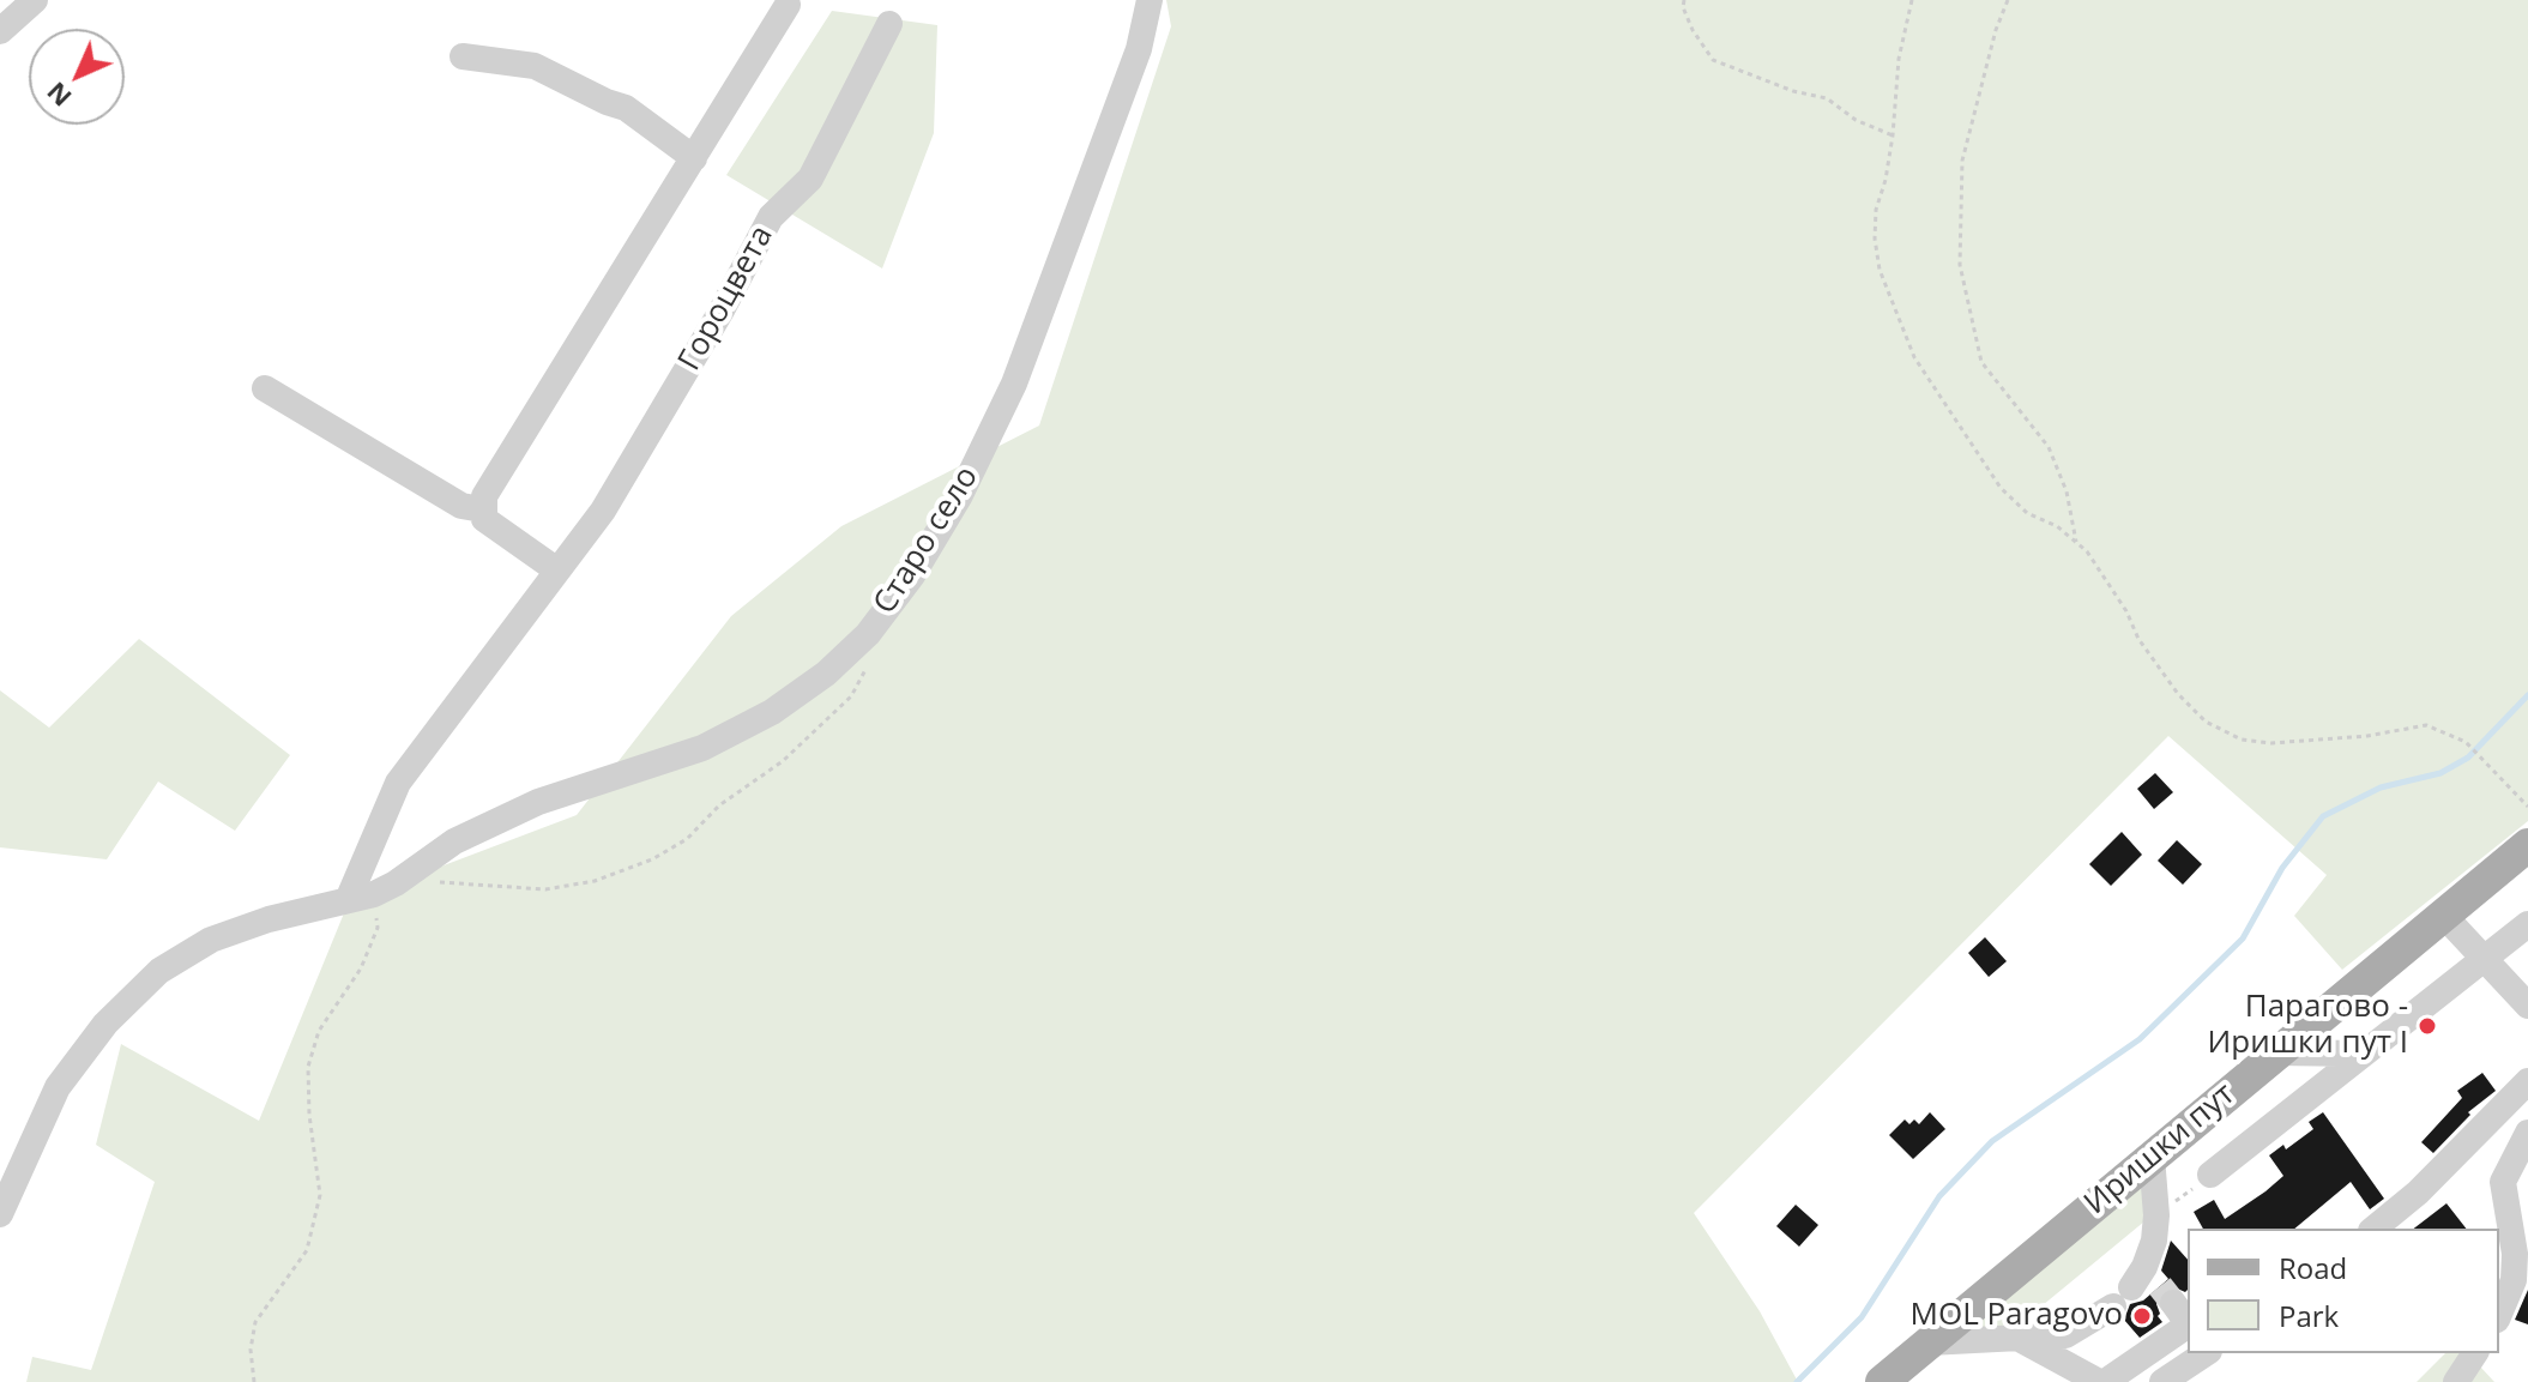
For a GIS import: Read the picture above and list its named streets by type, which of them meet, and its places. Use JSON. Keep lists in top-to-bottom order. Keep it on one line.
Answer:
{"streets":{"main road":["Иришки пут"],"street":["Гороцвета","Старо село"]},"crossings":[["Гороцвета","Старо село"]],"places":["Парагово - Иришки пут I","MOL Paragovo"],"legend":["Road","Park"],"north":"bottom left"}
